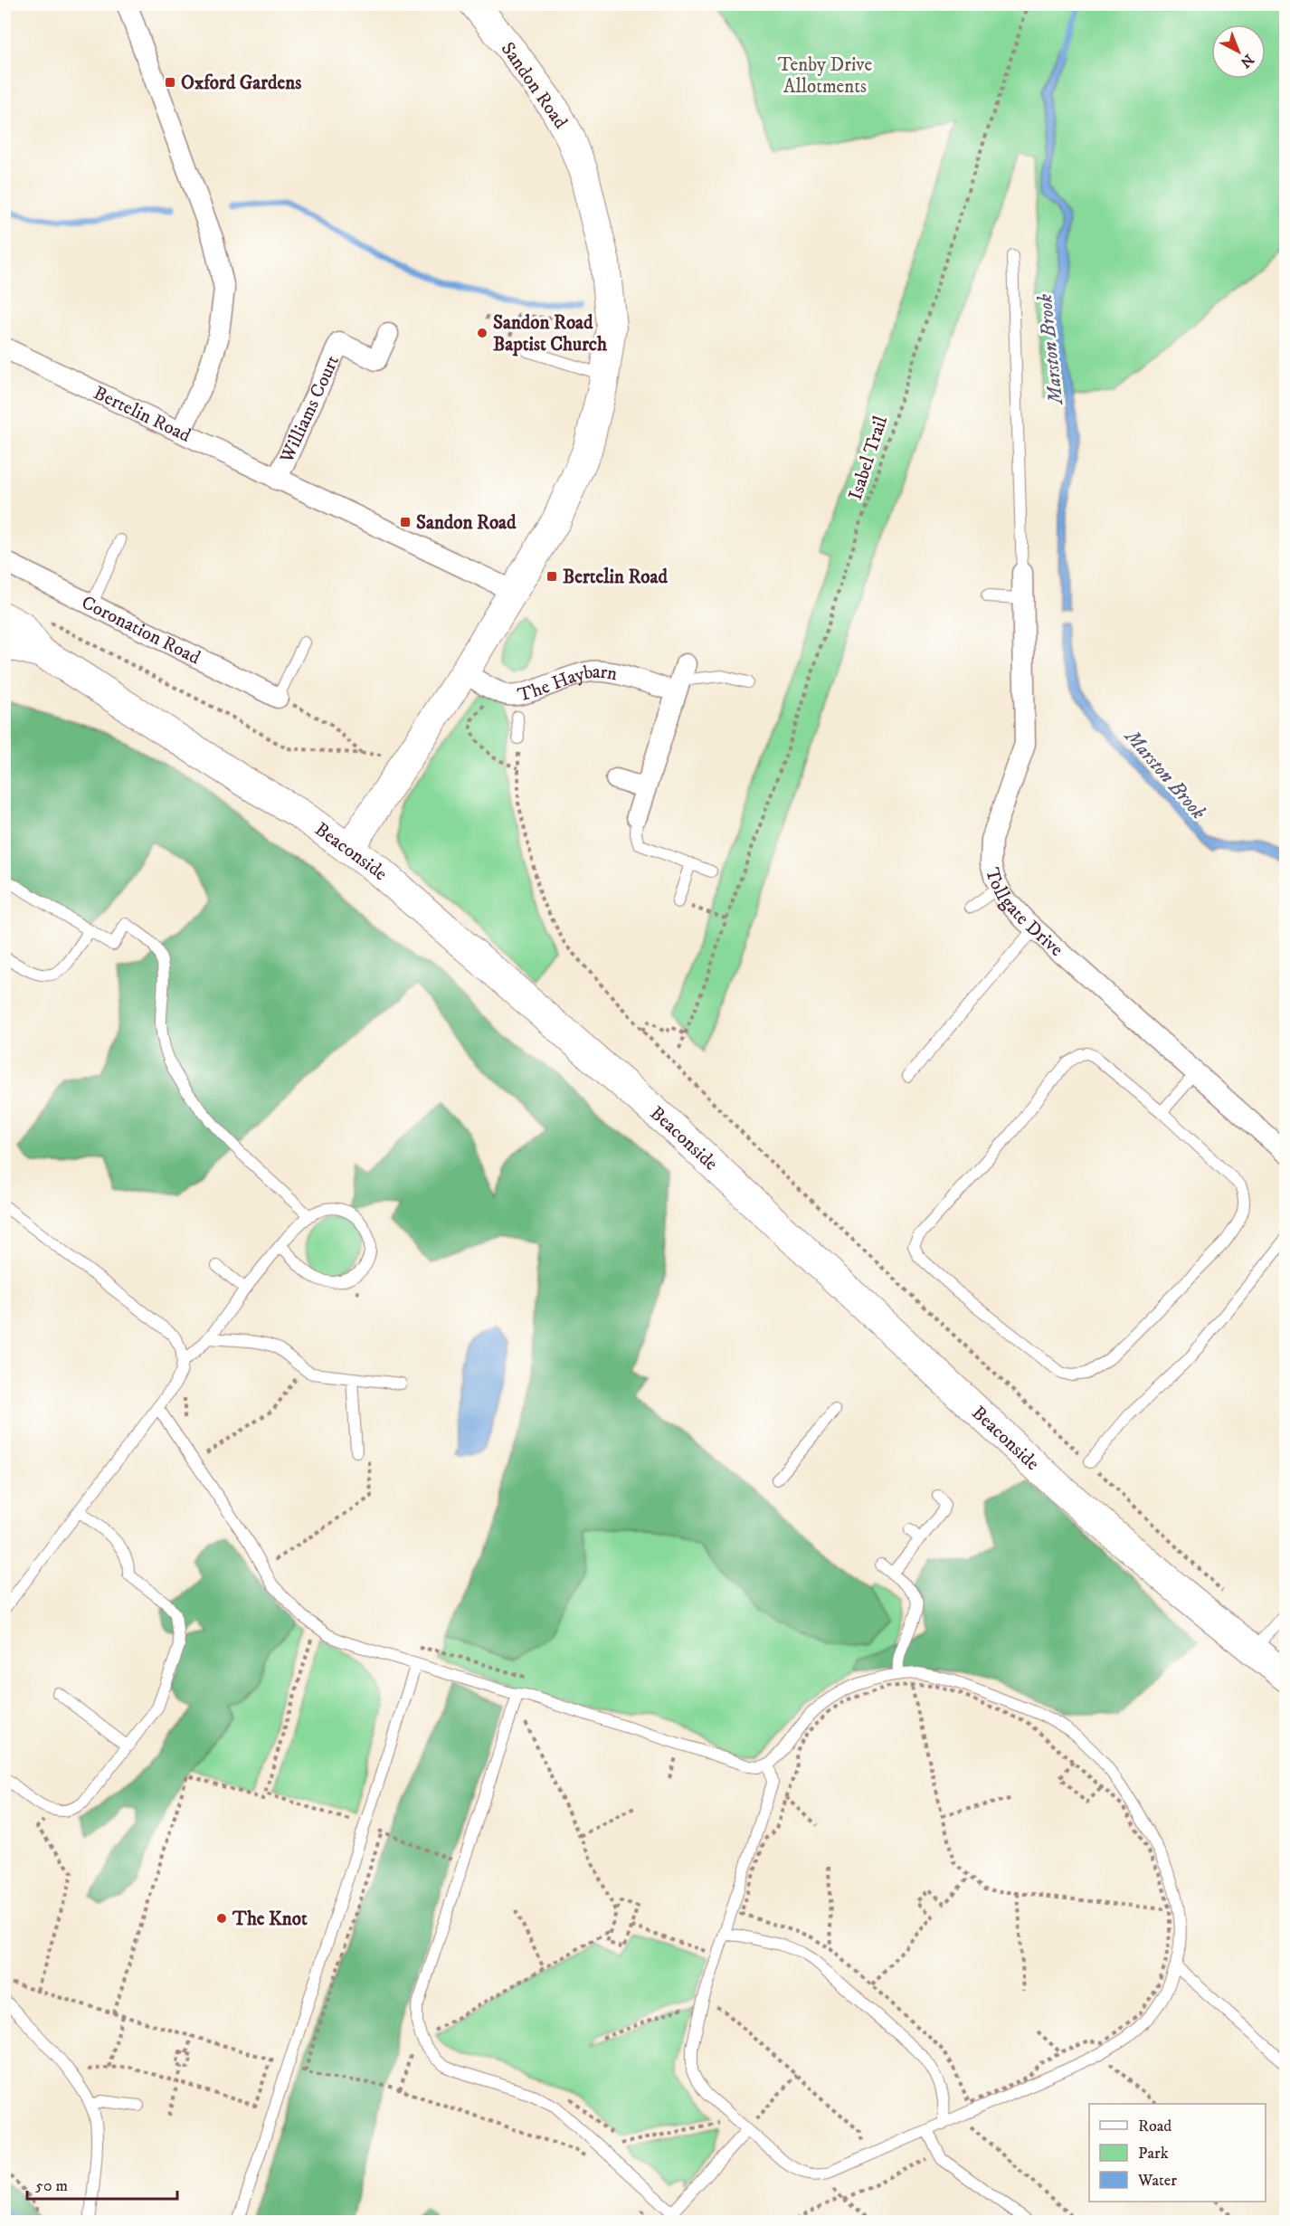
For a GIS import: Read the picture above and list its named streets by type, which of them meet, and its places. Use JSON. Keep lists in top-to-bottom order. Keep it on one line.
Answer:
{"streets":{"highway":["Beaconside"],"main road":["Sandon Road"],"street":["Williams Court","Bertelin Road","Coronation Road","The Haybarn","Tollgate Drive"],"path":["Isabel Trail"]},"crossings":[["Sandon Road","Bertelin Road"],["Sandon Road","The Haybarn"],["Sandon Road","Beaconside"],["Williams Court","Bertelin Road"]],"water":["Marston Brook"],"parks":["Tenby Drive Allotments"],"places":{"transit":["Oxford Gardens","Sandon Road","Bertelin Road"],"other":["Sandon Road Baptist Church","The Knot"]},"legend":["Road","Park","Water"],"scale_bar":"50 m","north":"bottom right"}
